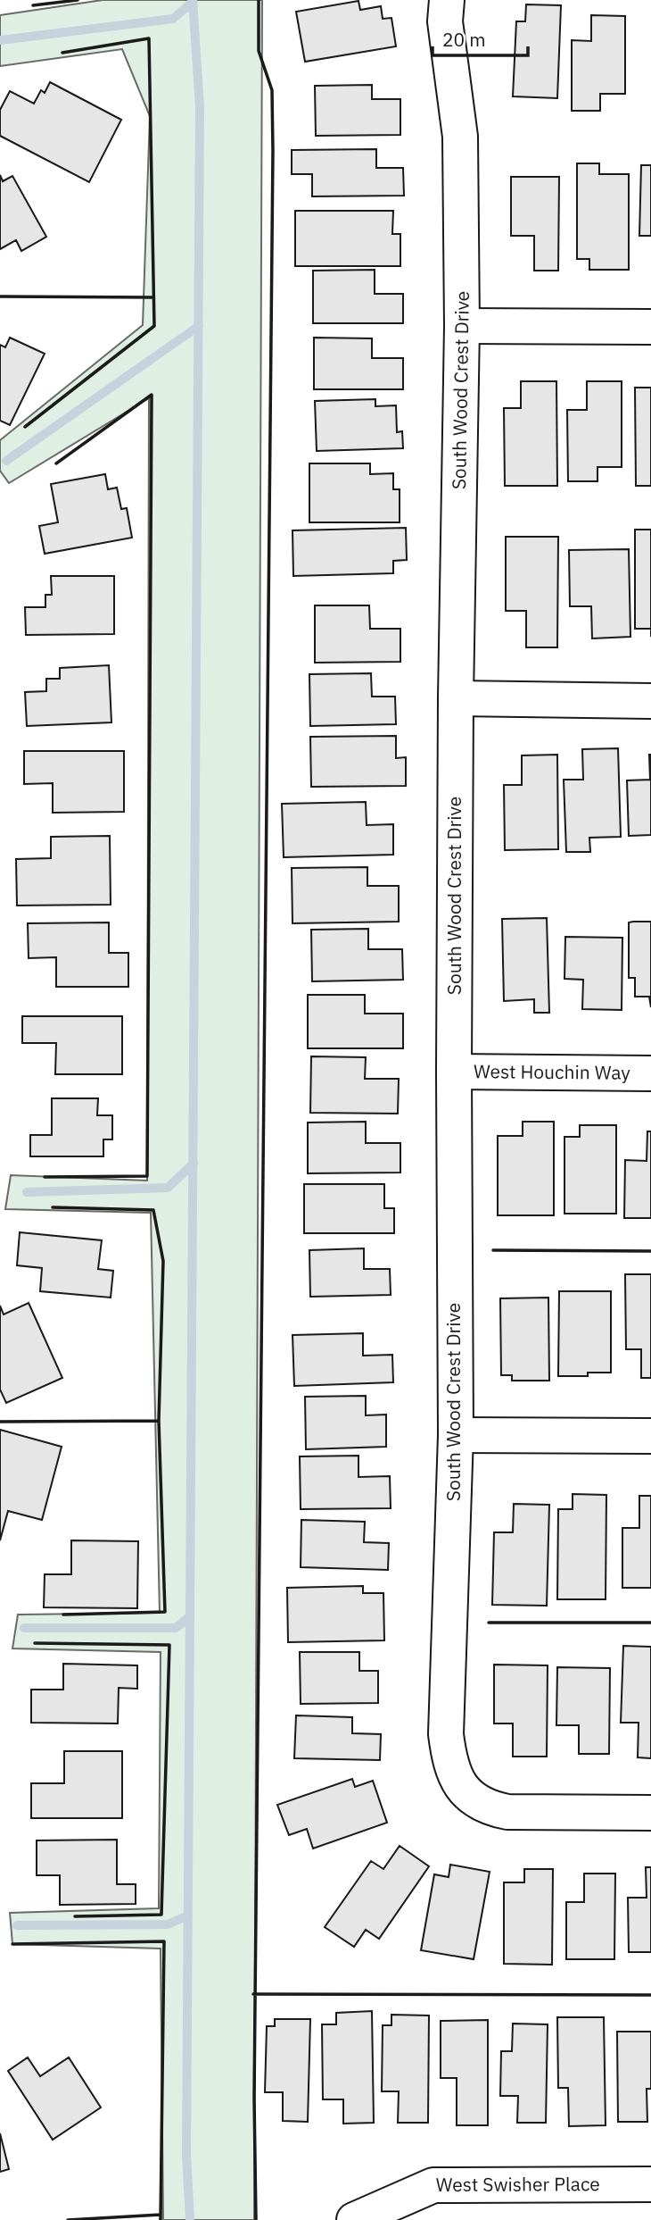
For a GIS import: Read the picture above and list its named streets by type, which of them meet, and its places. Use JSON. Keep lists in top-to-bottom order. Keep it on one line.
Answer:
{"streets":{"street":["South Wood Crest Drive","West Houchin Way","West Swisher Place"]},"crossings":[["South Wood Crest Drive","West Houchin Way"]],"scale_bar":"20 m"}
